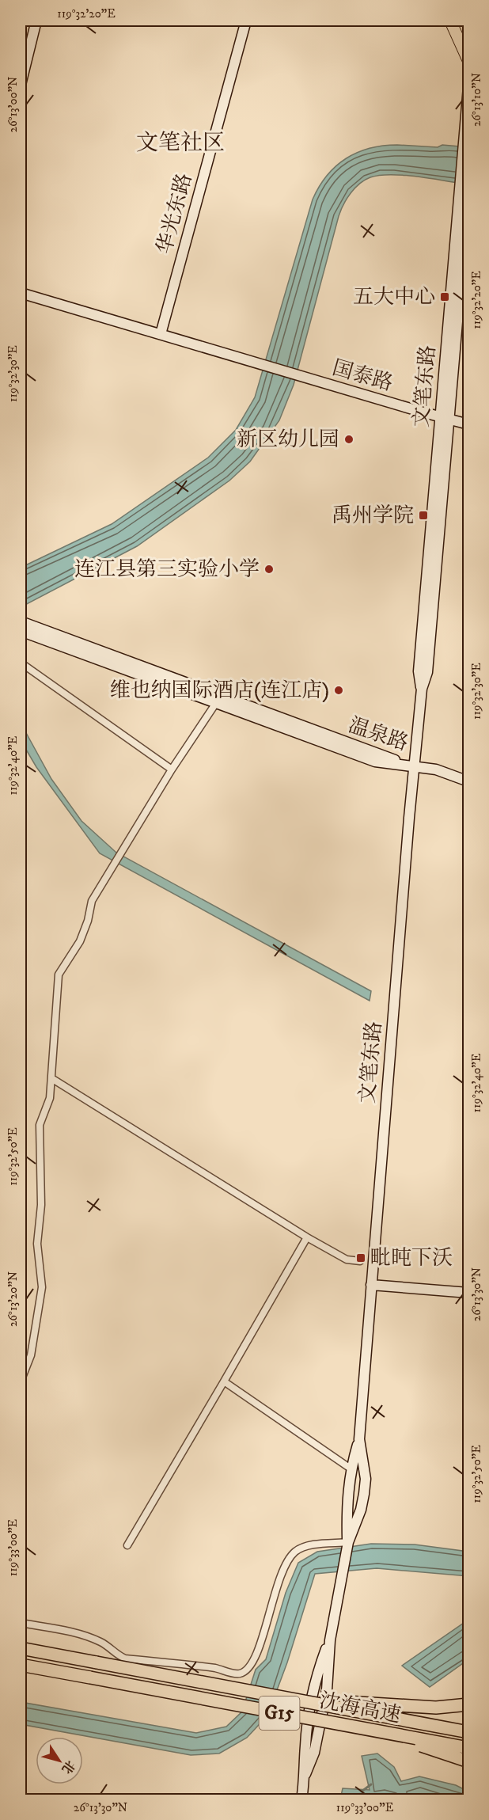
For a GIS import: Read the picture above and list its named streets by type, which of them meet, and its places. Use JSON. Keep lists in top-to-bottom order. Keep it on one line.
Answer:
{"streets":{"highway":["沈海高速","G15"],"main road":["华光东路","国泰路","文笔东路","温泉路"]},"crossings":[["华光东路","国泰路"],["国泰路","文笔东路"],["文笔东路","温泉路"]],"districts":["文笔社区"],"places":{"transit":["五大中心","禹州学院","毗旽下沃"],"other":["新区幼儿园","连江县第三实验小学","维也纳国际酒店(连江店)"]},"north":"bottom right","coordinates":["119°32'20\"E","26°13'10\"N","26°13'00\"N","119°32'30\"E","119°32'40\"E","119°32'50\"E","26°13'30\"N","26°13'20\"N","119°33'00\"E"]}
